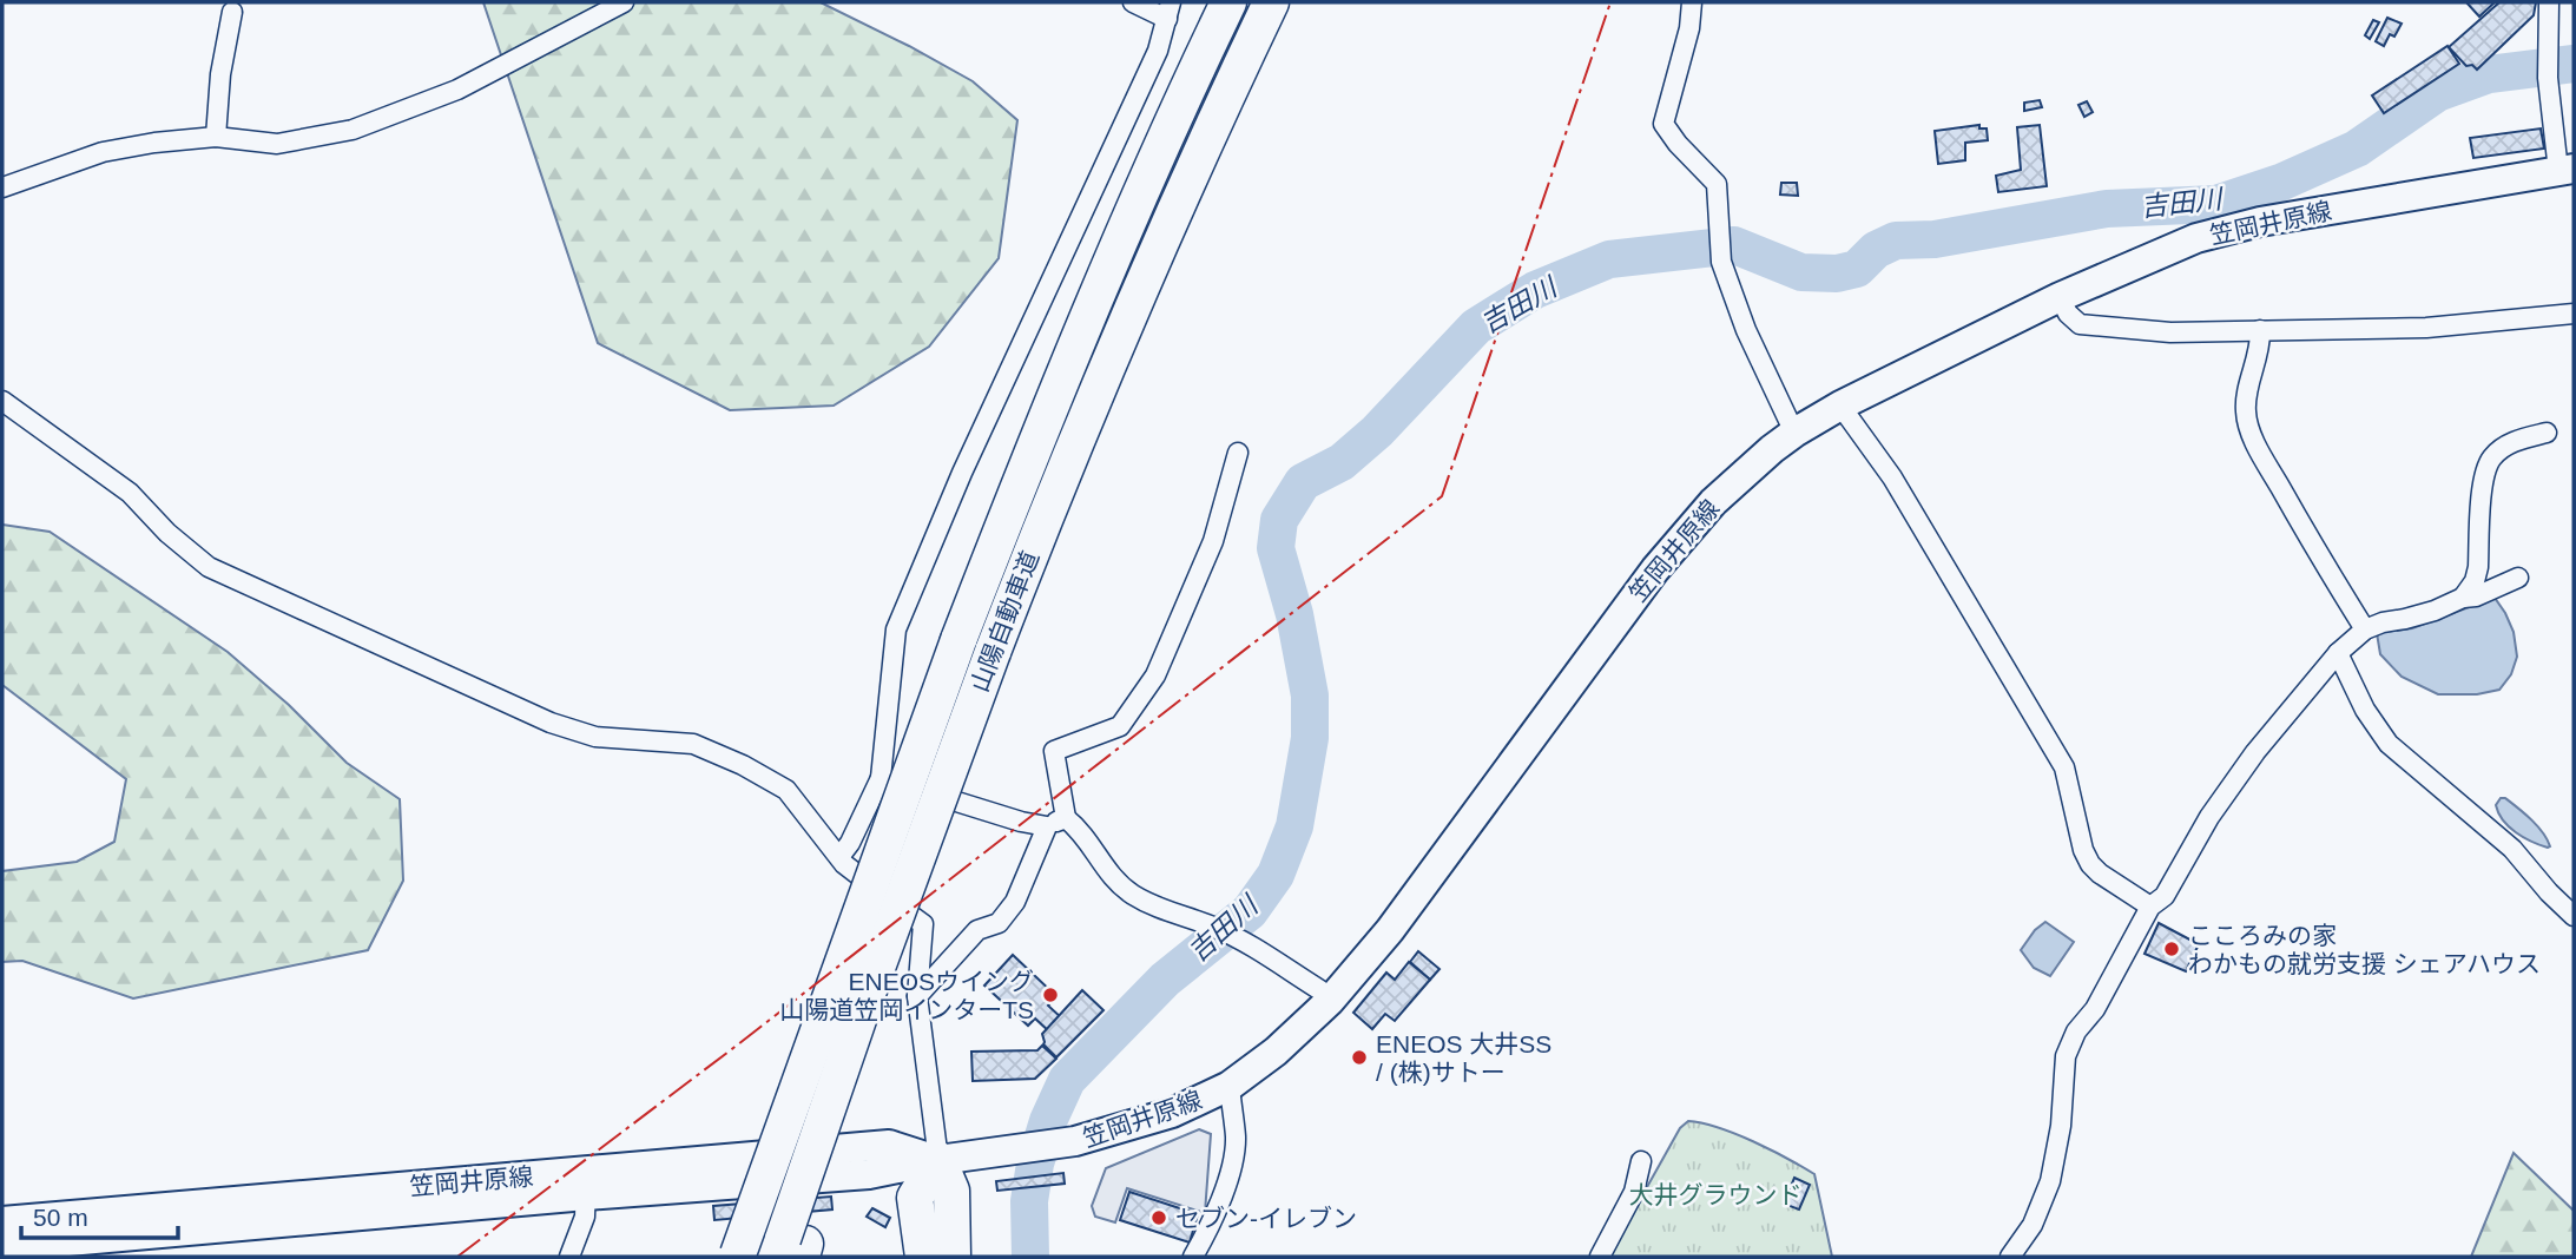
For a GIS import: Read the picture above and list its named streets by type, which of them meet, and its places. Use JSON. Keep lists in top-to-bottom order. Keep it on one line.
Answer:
{"streets":{"highway":["山陽自動車道"],"main road":["笠岡井原線"]},"water":["吉田川"],"parks":["大井グラウンド"],"places":["こころみの家 わかもの就労支援 シェアハウス","ENEOSウイング 山陽道笠岡インターTS","ENEOS 大井SS / (株)サトー","セブン-イレブン"],"scale_bar":"50 m"}
